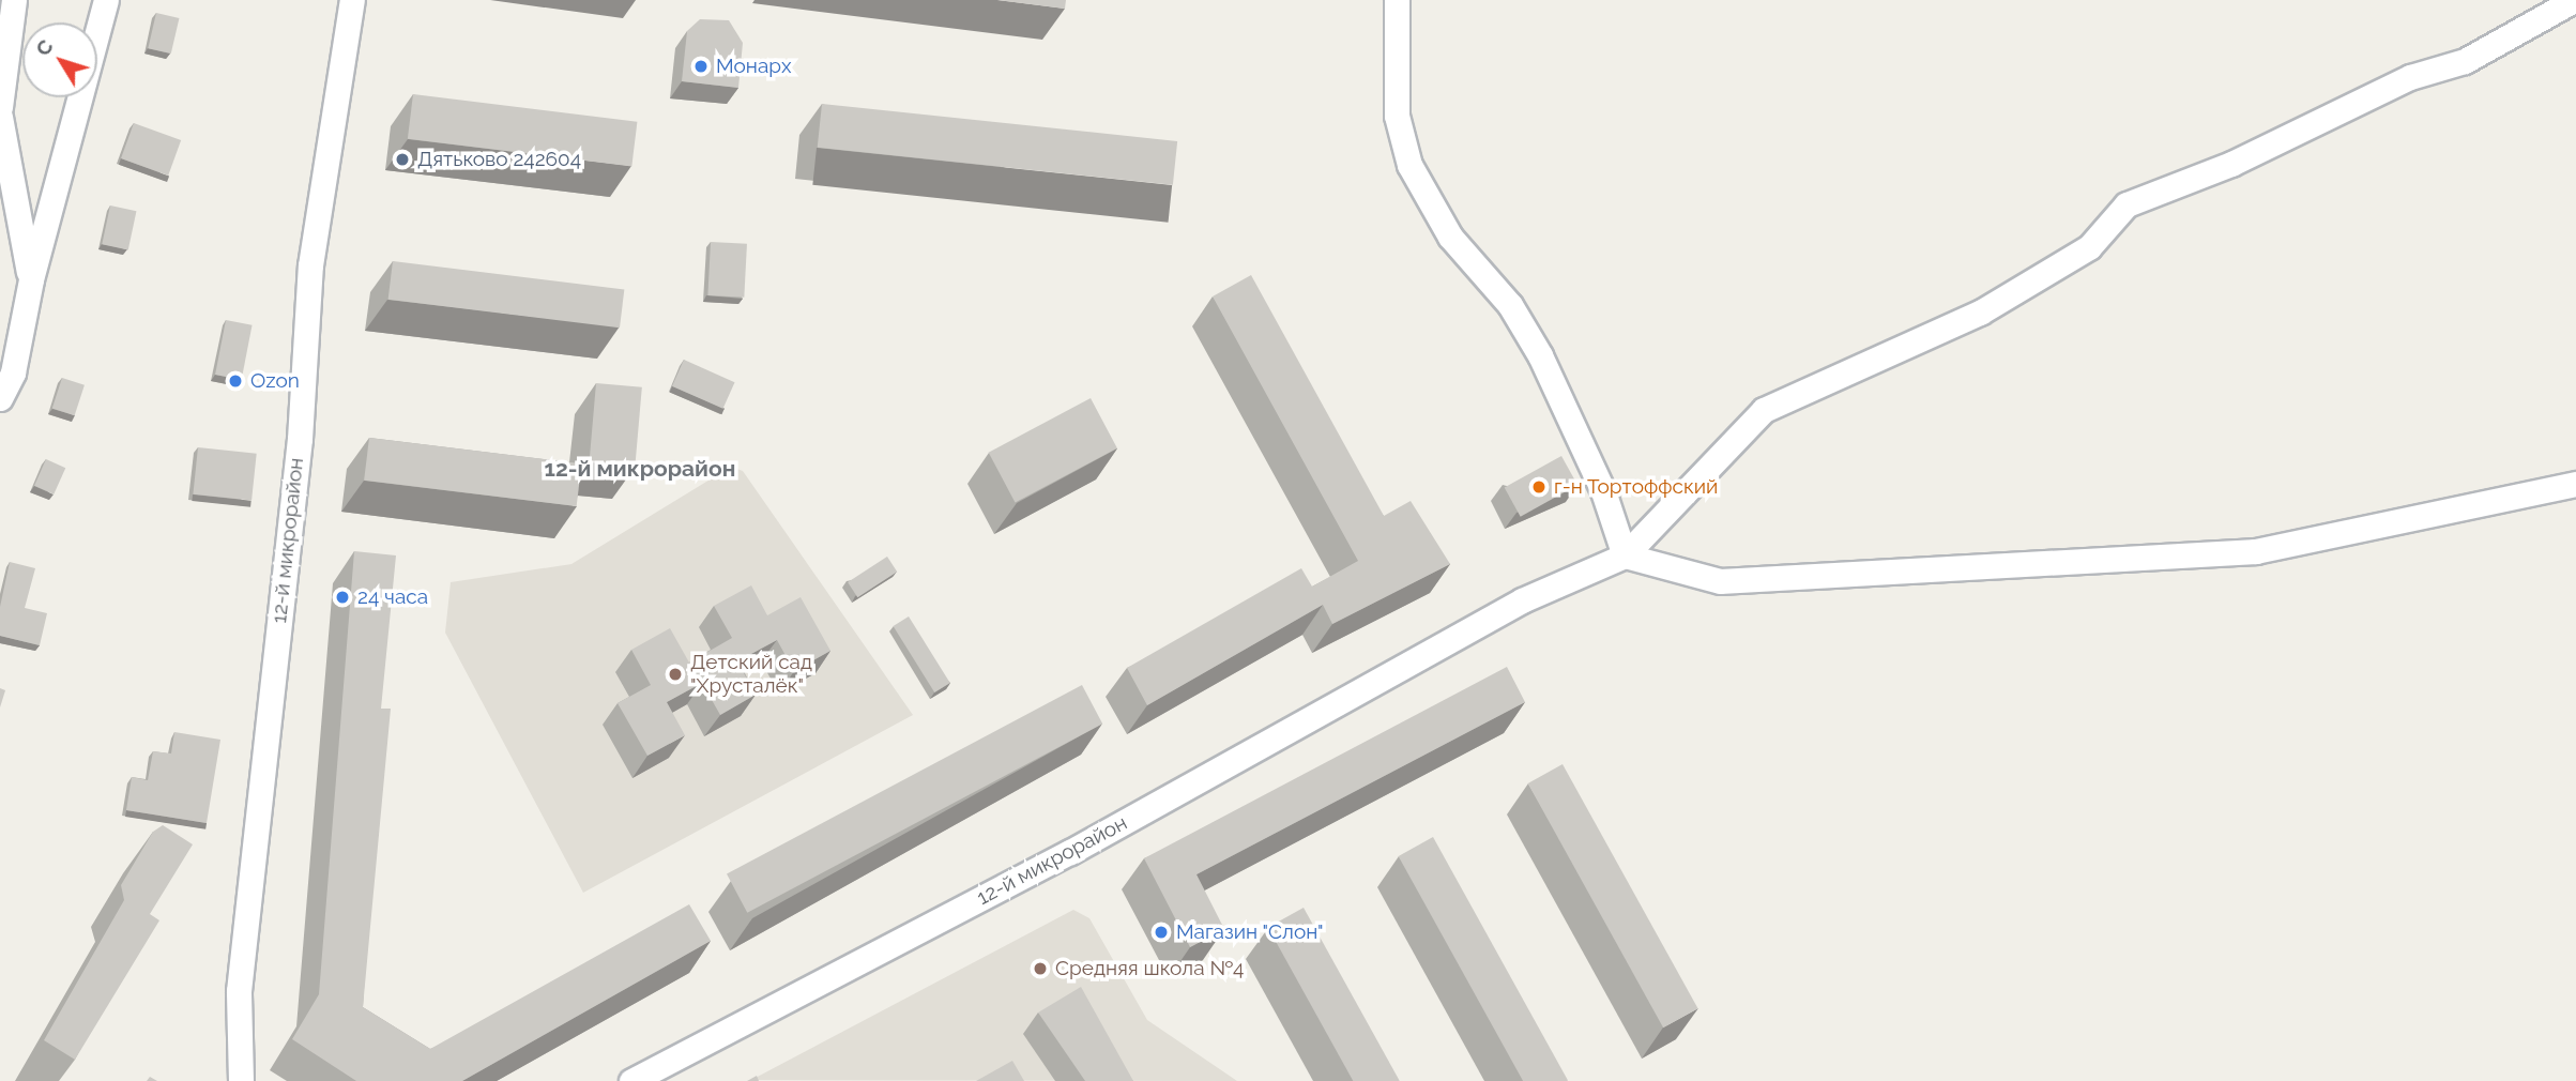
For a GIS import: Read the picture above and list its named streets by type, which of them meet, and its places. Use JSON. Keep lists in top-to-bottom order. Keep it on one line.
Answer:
{"streets":{"street":["12-й микрорайон"]},"districts":["12-й микрорайон"],"places":["Монарх","Дятьково 242604","Ozon","г-н Тортоффский","24 часа","Детский сад \"Хрусталёк\"","Магазин \"Слон\"","Средняя школа №4"],"north":"top left"}
